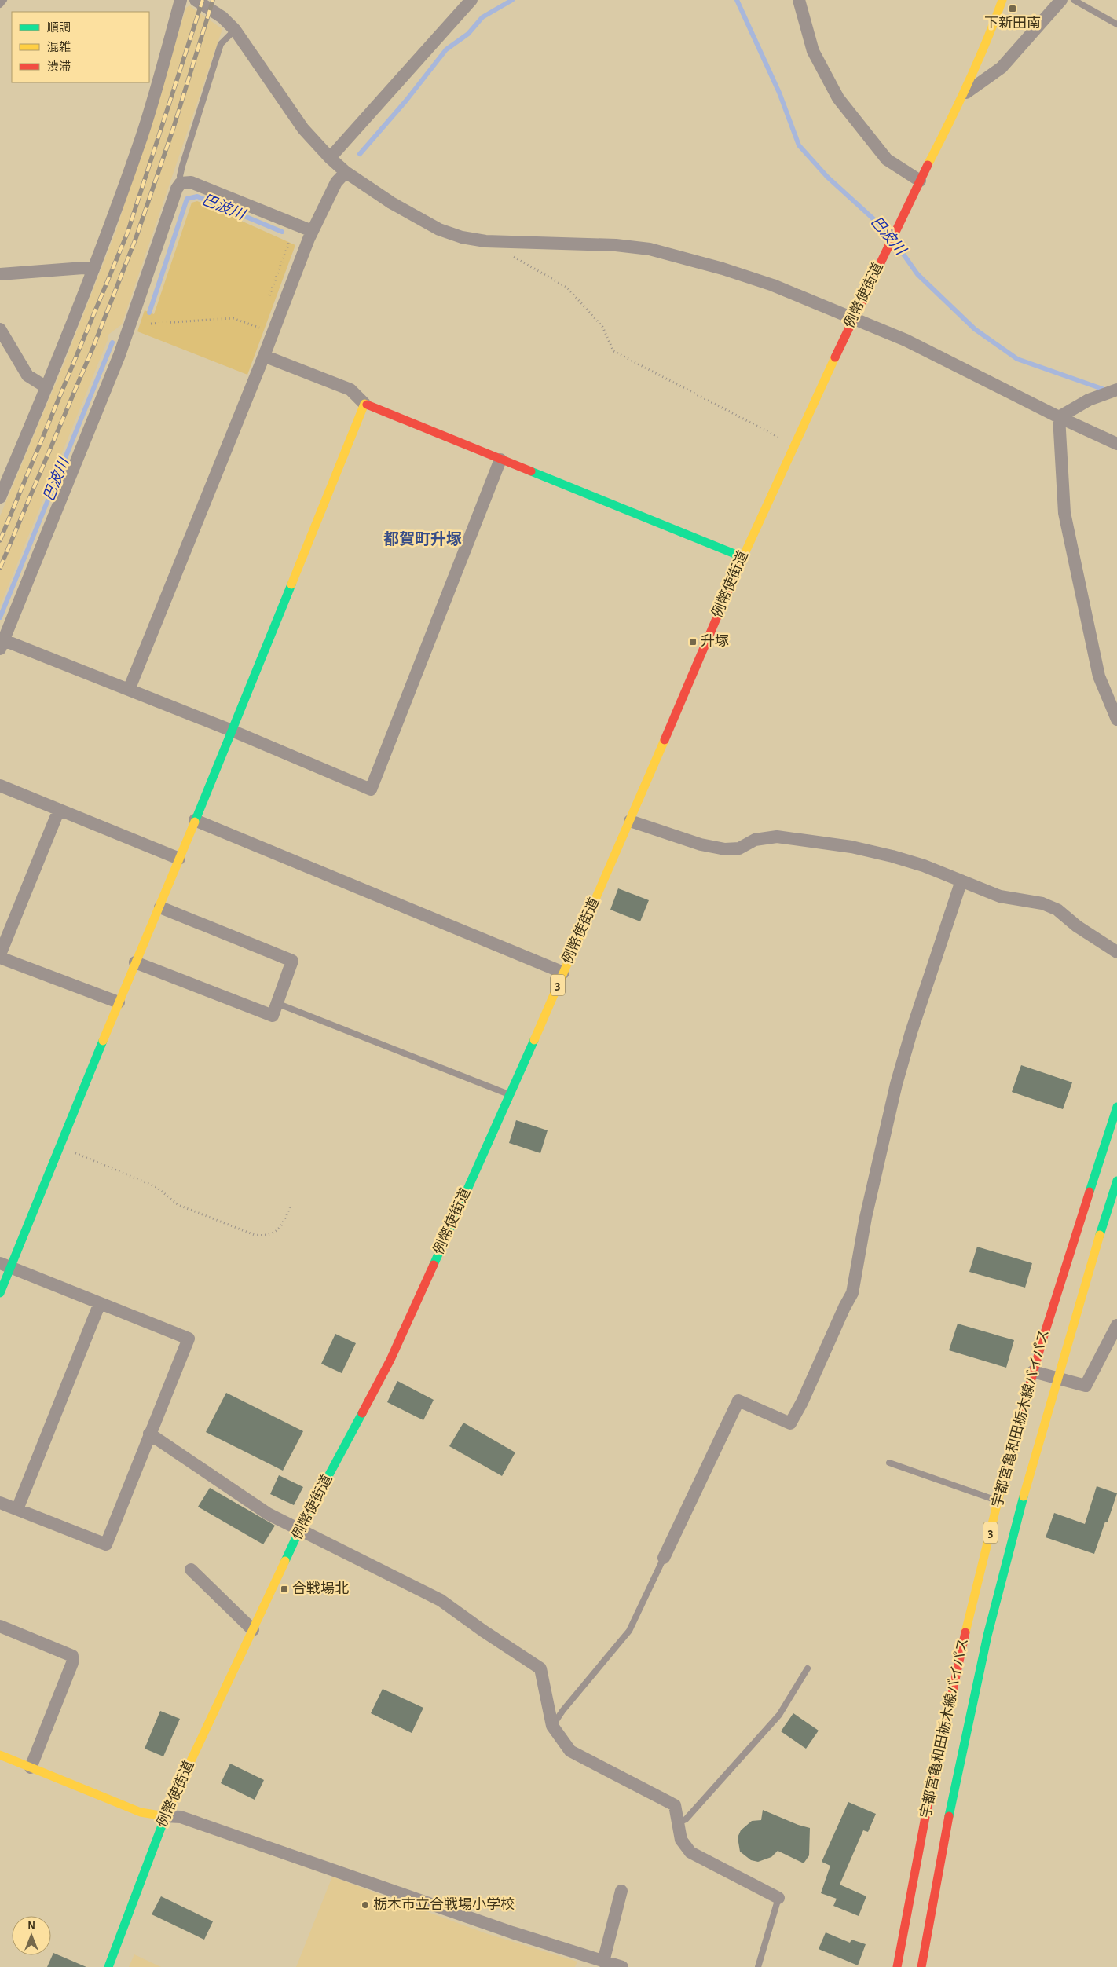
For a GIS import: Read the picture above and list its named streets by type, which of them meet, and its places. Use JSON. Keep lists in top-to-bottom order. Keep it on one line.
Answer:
{"streets":{"main road":["例幣使街道","3","宇都宮亀和田栃木線バイパス"]},"districts":["都賀町升塚"],"water":["巴波川"],"places":{"transit":["下新田南","升塚","合戦場北"],"other":["栃木市立合戦場小学校"]},"legend":["順調","混雑","渋滞"],"north":"top"}
